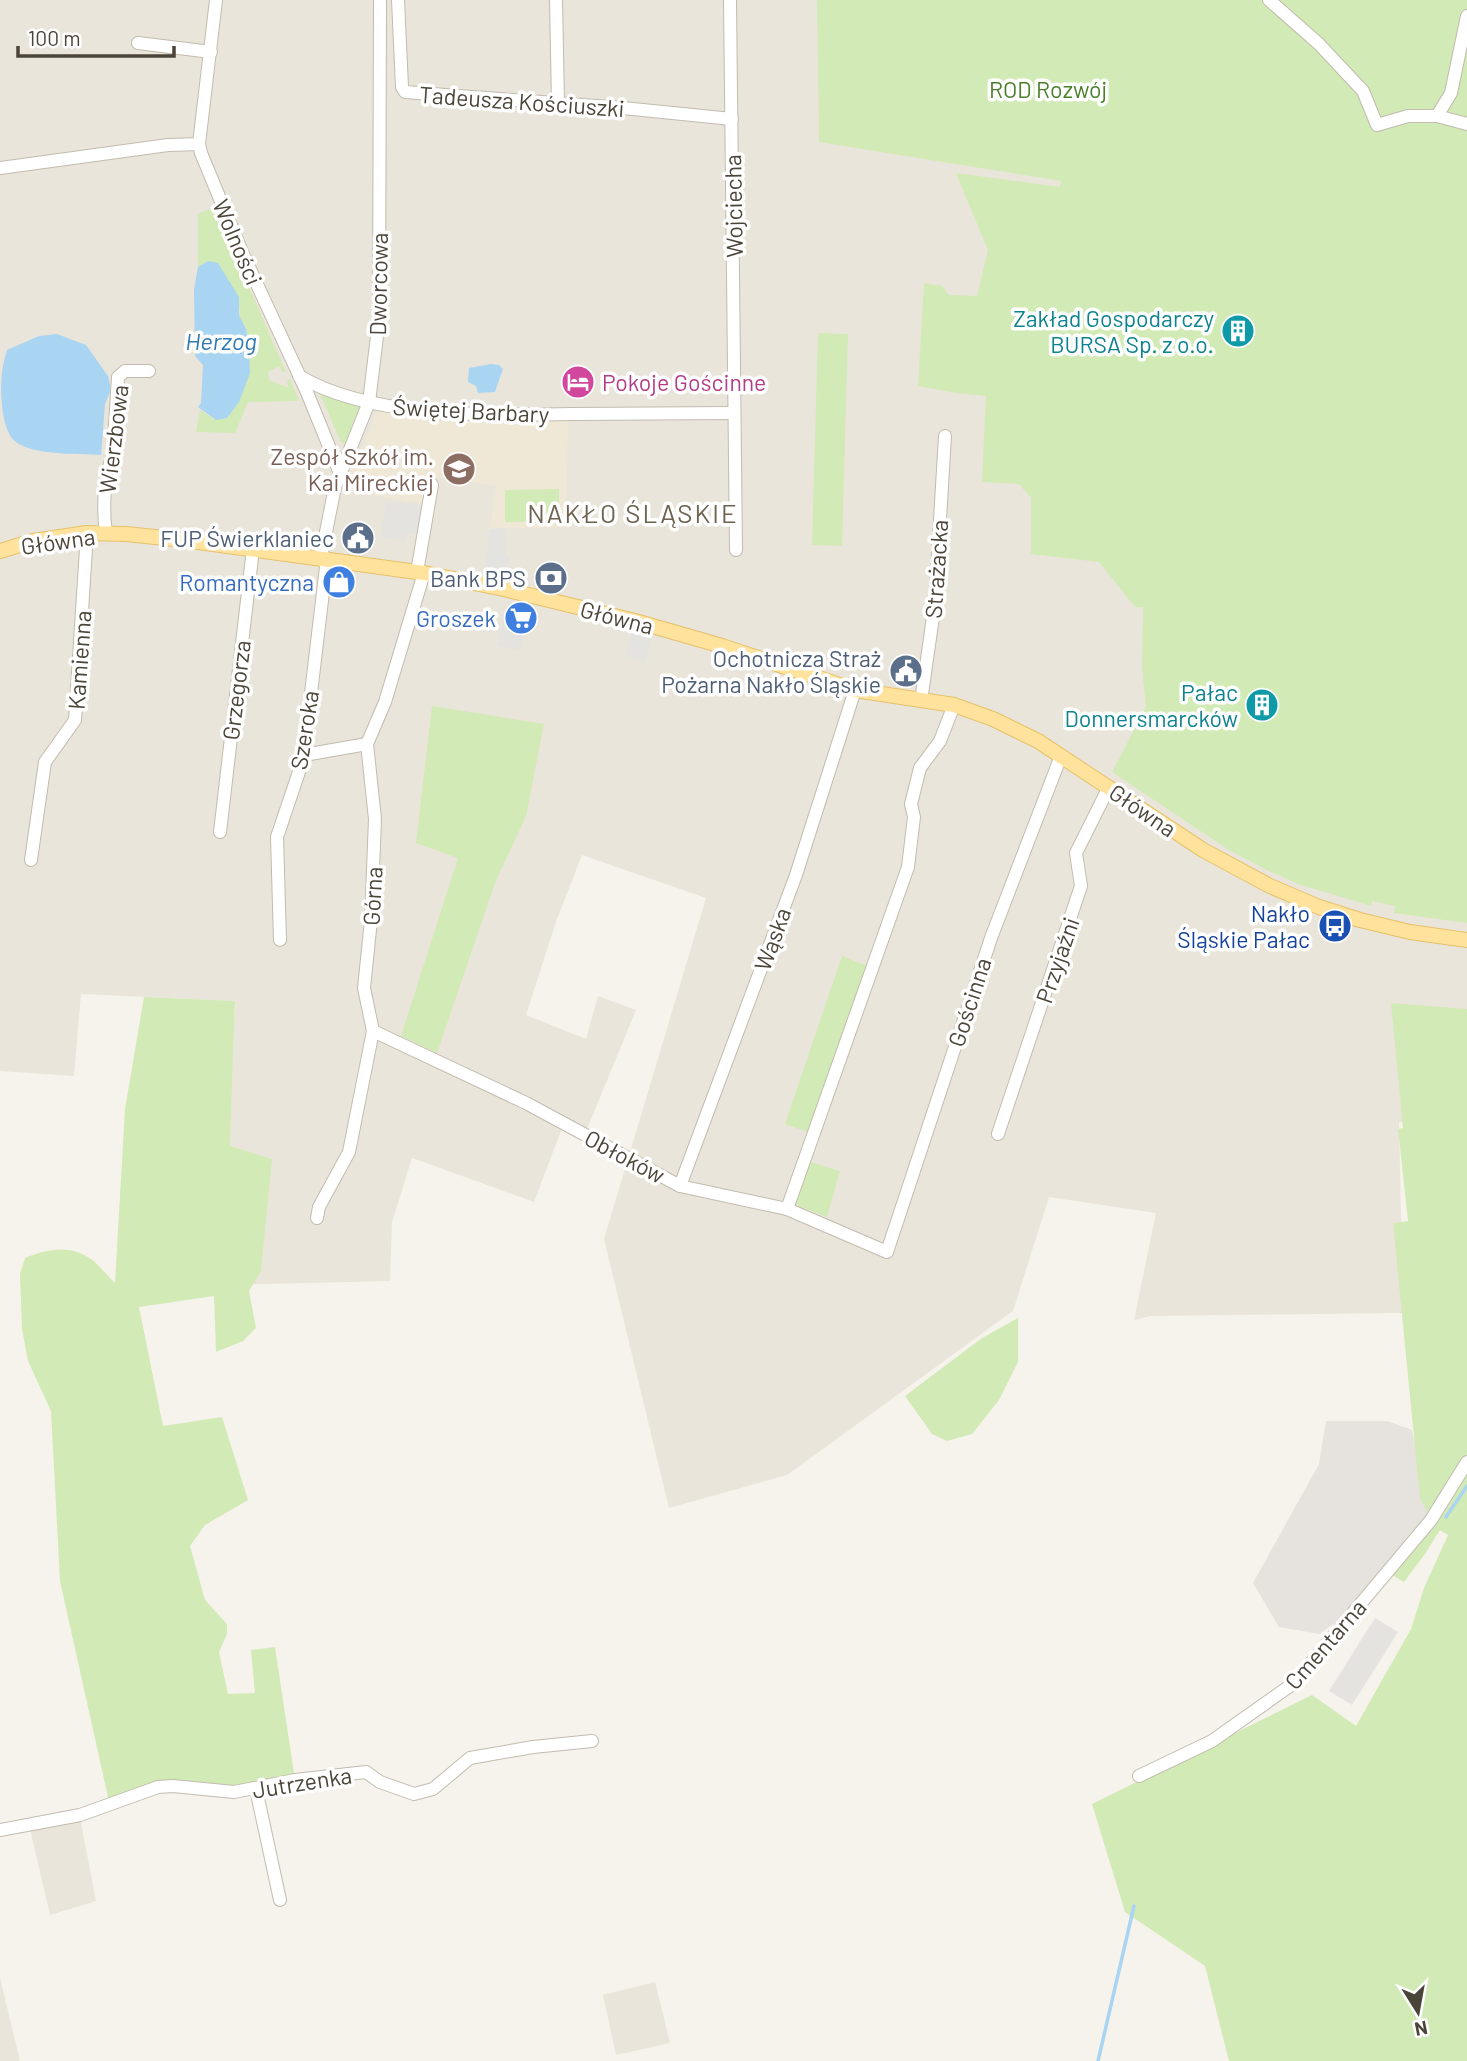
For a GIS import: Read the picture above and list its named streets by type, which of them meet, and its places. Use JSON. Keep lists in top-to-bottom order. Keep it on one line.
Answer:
{"streets":{"main road":["Główna"],"street":["Tadeusza Kościuszki","Wojciecha","Wolności","Dworcowa","Świętej Barbary","Wierzbowa","Strażacka","Kamienna","Grzegorza","Szeroka","Górna","Wąska","Przyjaźni","Gościnna","Obłoków","Cmentarna","Jutrzenka"]},"crossings":[["Tadeusza Kościuszki","Wojciecha"],["Wojciecha","Świętej Barbary"],["Wolności","Dworcowa"],["Wolności","Świętej Barbary"],["Dworcowa","Świętej Barbary"],["Dworcowa","Główna"],["Dworcowa","Szeroka"],["Wierzbowa","Główna"],["Główna","Strażacka"],["Główna","Kamienna"],["Główna","Grzegorza"],["Główna","Szeroka"],["Główna","Wąska"],["Główna","Przyjaźni"],["Główna","Gościnna"],["Górna","Obłoków"],["Wąska","Obłoków"],["Gościnna","Obłoków"]],"districts":["NAKŁO ŚLĄSKIE"],"water":["Herzog"],"parks":["ROD Rozwój"],"places":{"building":["Zakład Gospodarczy BURSA Sp. z o.o.","Pałac Donnersmarcków"],"hotel":["Pokoje Gościnne"],"school or university":["Zespół Szkół im. Kai Mireckiej"],"public building":["FUP Świerklaniec","Ochotnicza Straż Pożarna Nakło Śląskie"],"bank":["Bank BPS"],"shop":["Romantyczna"],"supermarket":["Groszek"],"bus stop":["Nakło Śląskie Pałac"]},"scale_bar":"100 m","north":"bottom"}
